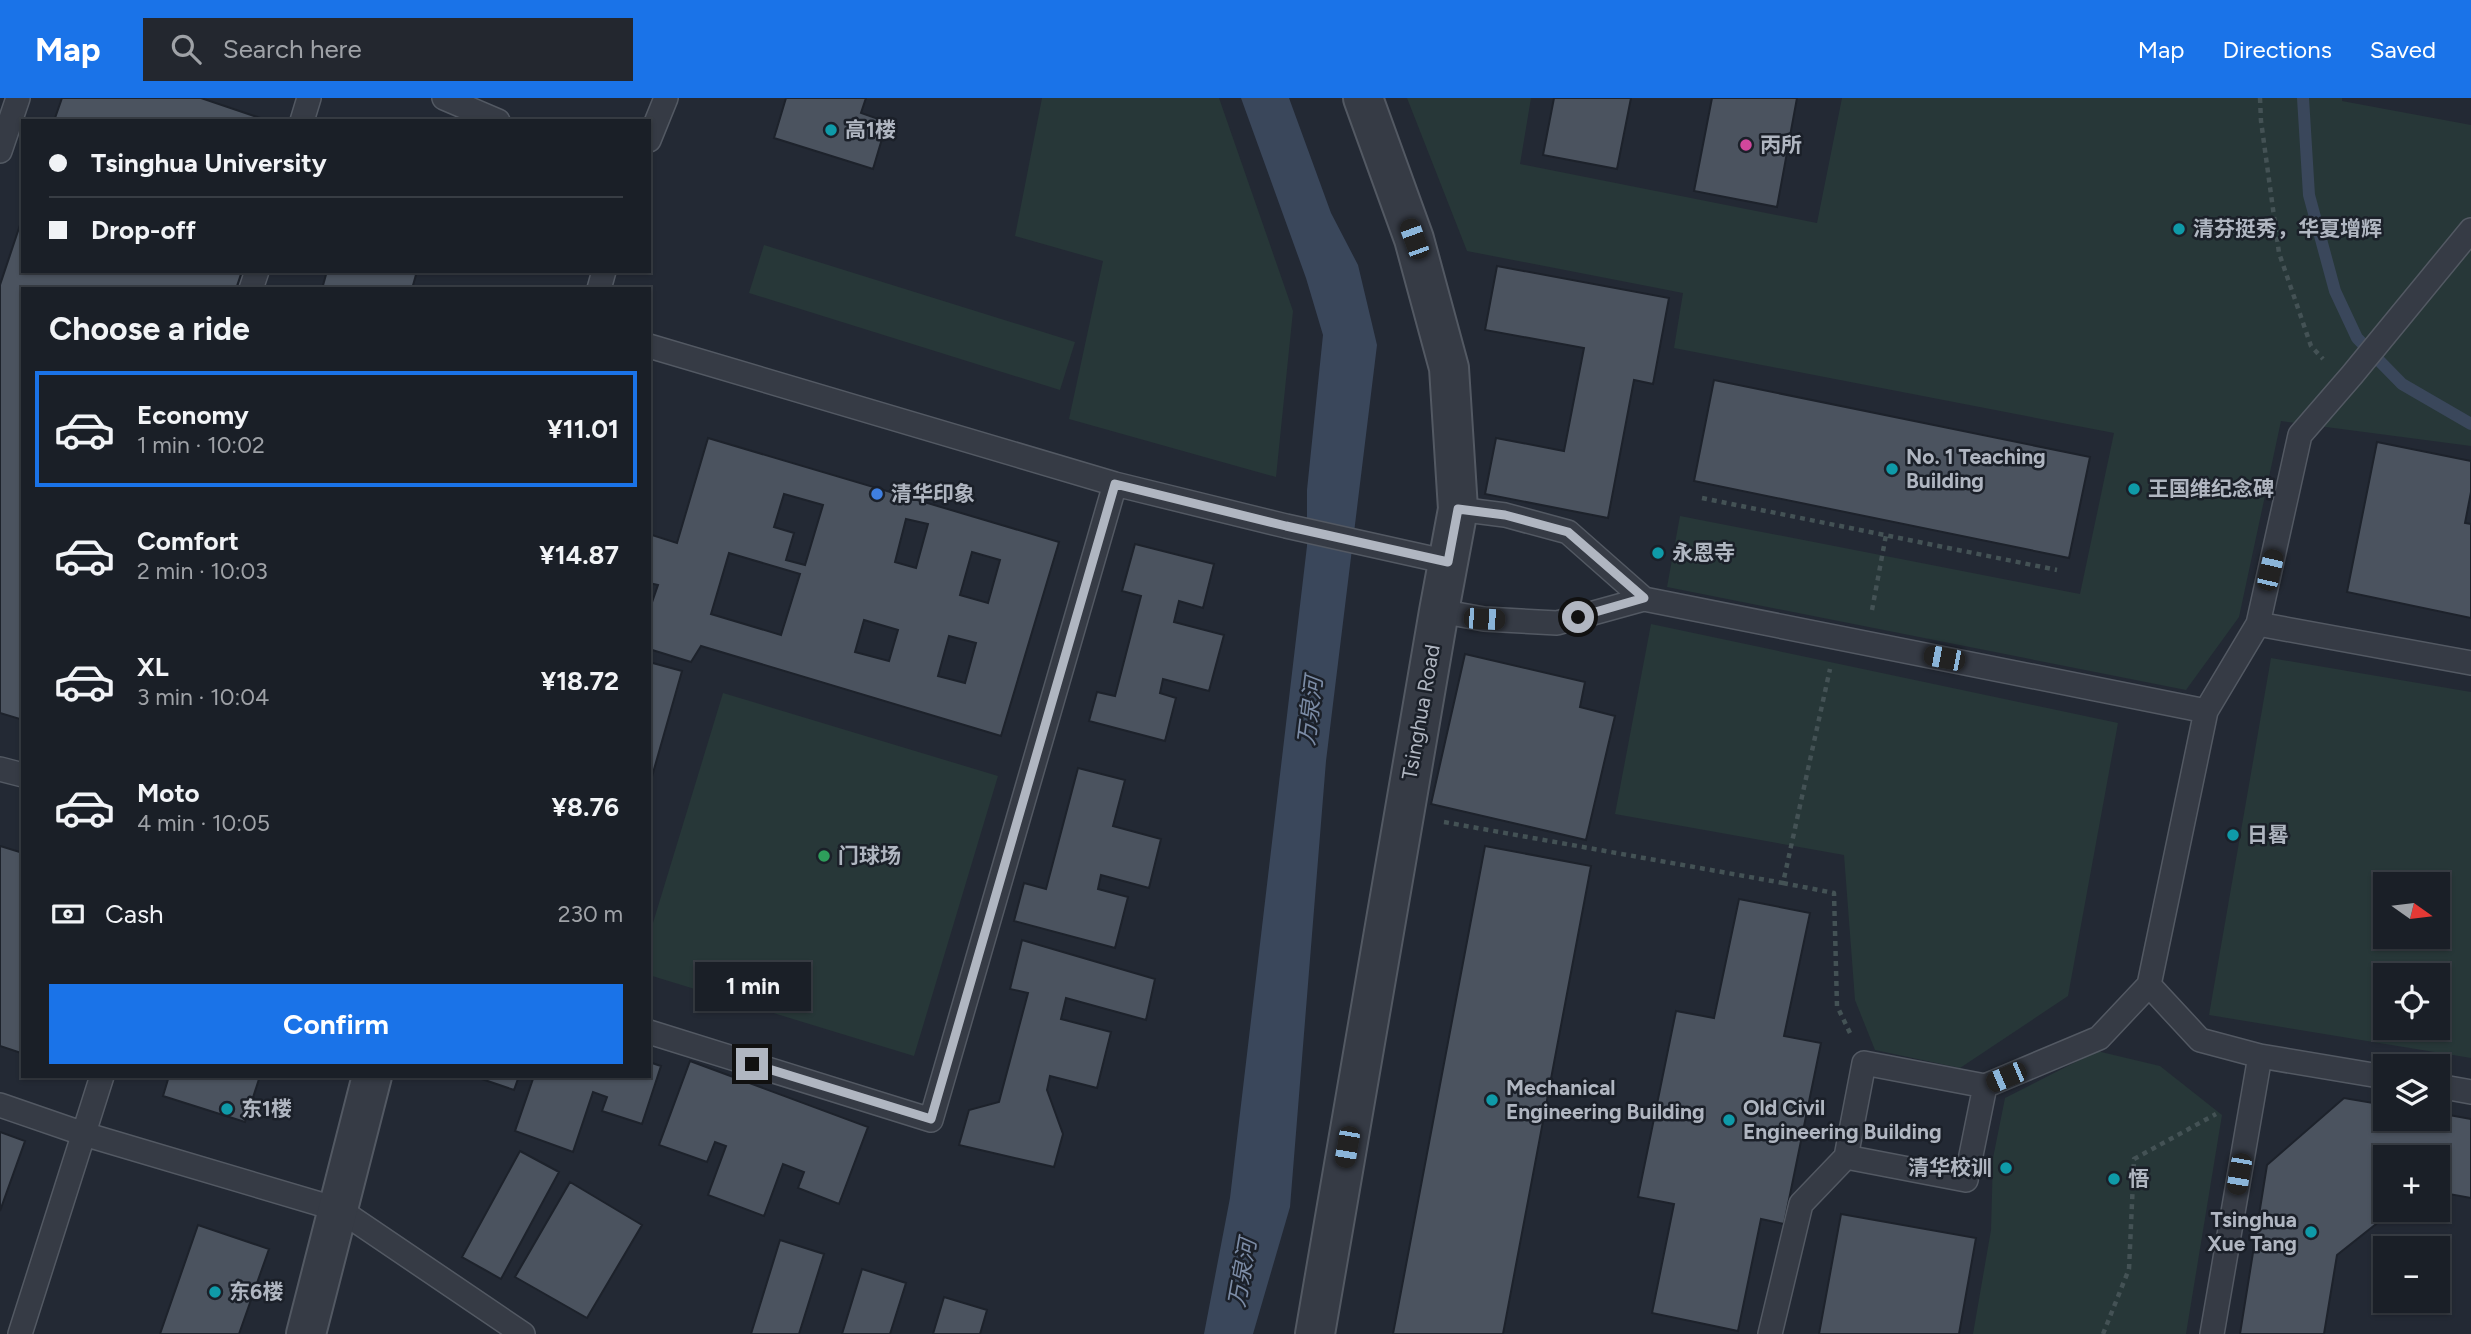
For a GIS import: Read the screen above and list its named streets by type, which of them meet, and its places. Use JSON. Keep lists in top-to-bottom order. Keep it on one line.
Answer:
{"streets":{"street":["Tsinghua Road"]},"water":["万泉河"],"places":["高1楼","丙所","清芬挺秀，华夏增辉","No. 1 Teaching Building","王国维纪念碑","清华印象","永恩寺","日晷","门球场","Mechanical Engineering Building","东1楼","Old Civil Engineering Building","清华校训","悟","Tsinghua Xue Tang","东6楼"],"north":"right","page":{"header":"Map","search":"Search here","nav":["Map","Directions","Saved"],"banner":["Tsinghua University","Drop-off"],"heading":"Choose a ride","list":[{"name":"Economy","note":"1 min · 10:02","value":"¥11.01"},{"name":"Comfort","note":"2 min · 10:03","value":"¥14.87"},{"name":"XL","note":"3 min · 10:04","value":"¥18.72"},{"name":"Moto","note":"4 min · 10:05","value":"¥8.76"}],"map_buttons":["+","−"],"pay":["Cash","230 m"],"bubble":"1 min","buttons":"Confirm"}}
